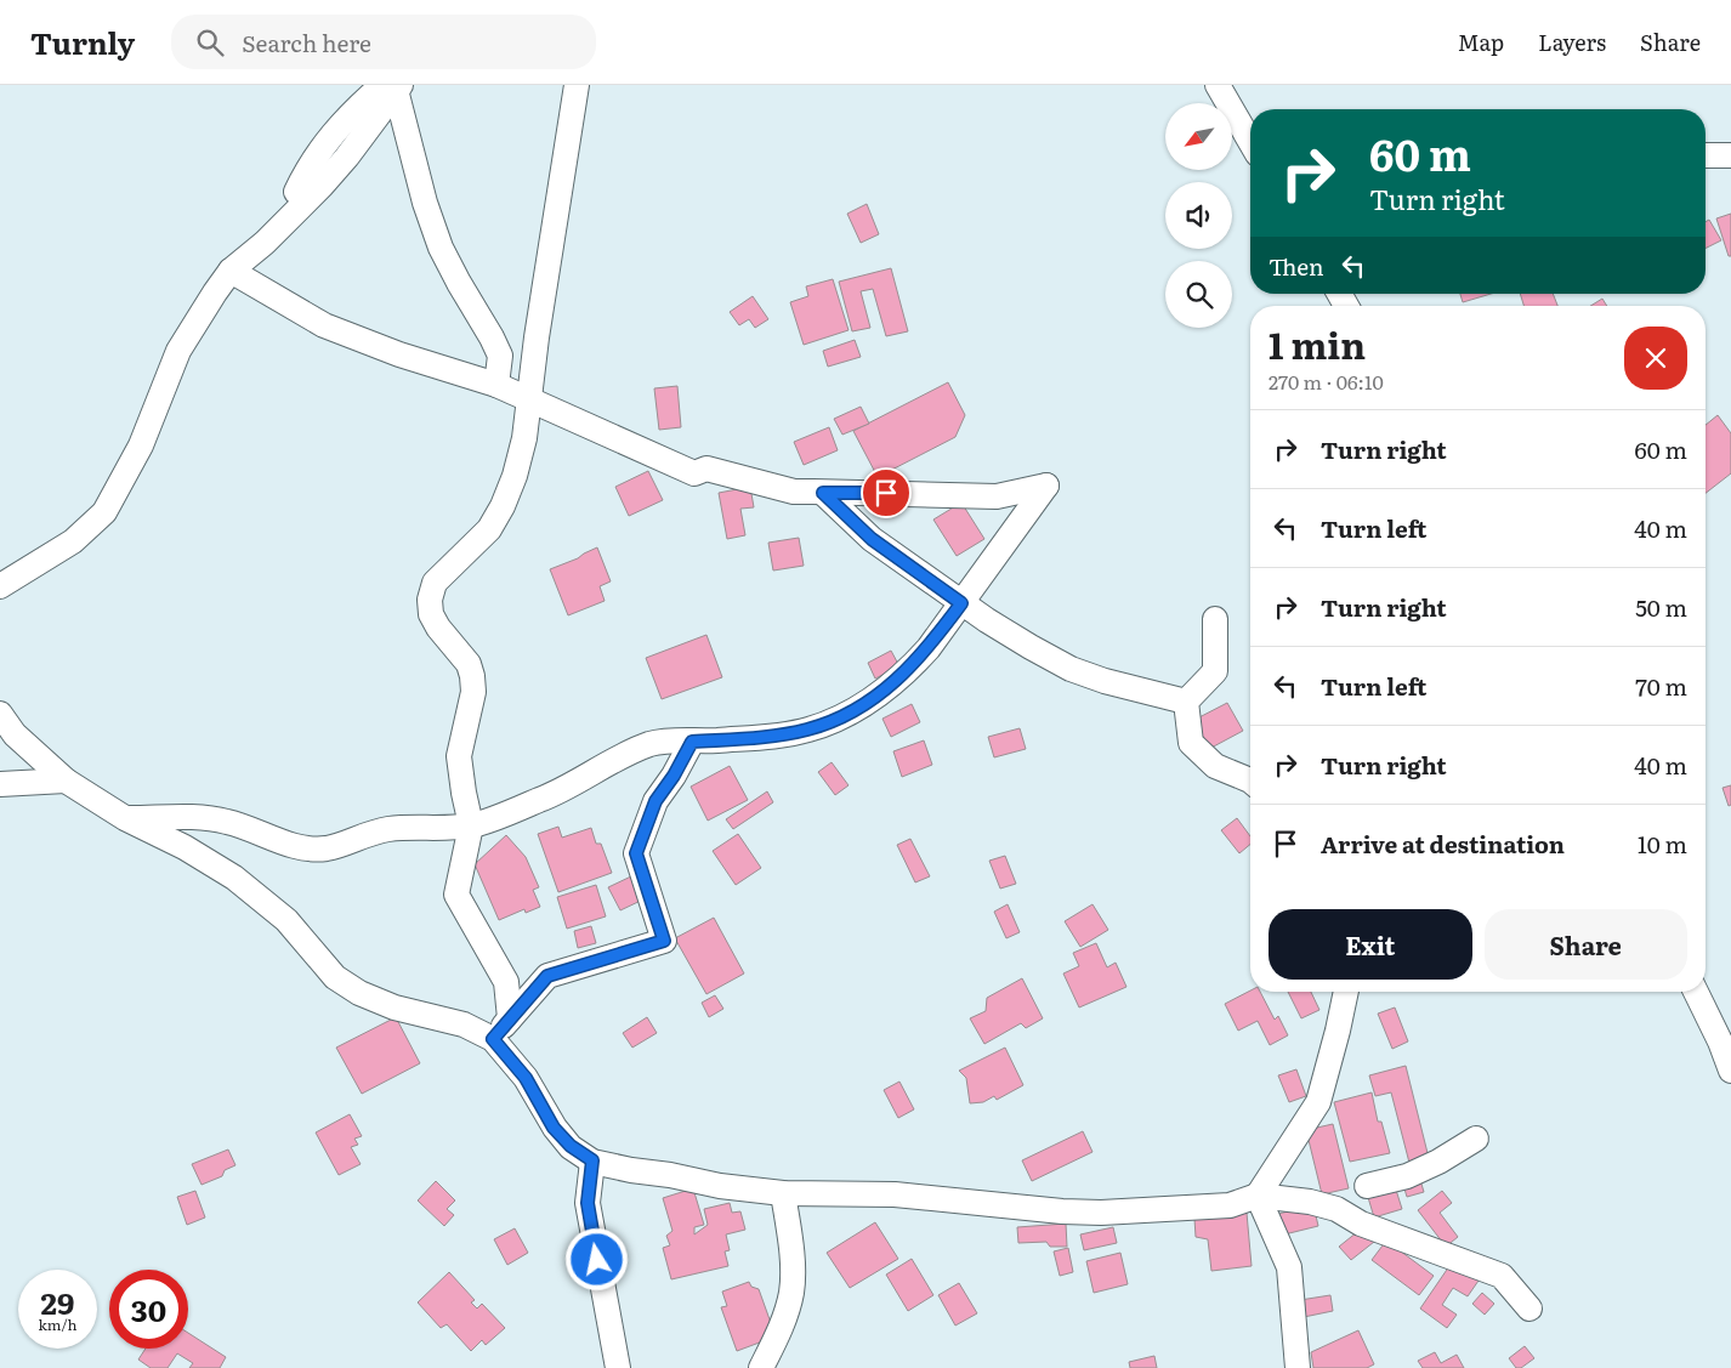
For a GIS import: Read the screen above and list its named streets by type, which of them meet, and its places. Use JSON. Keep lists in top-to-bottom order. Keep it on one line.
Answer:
{"north":"bottom left","page":{"header":"Turnly","search":"Search here","nav":["Map","Layers","Share"],"turn":["60 m","Turn right"],"then":"Then","heading":["1 min","270 m · 06:10"],"list":[{"name":"Turn right","value":"60 m"},{"name":"Turn left","value":"40 m"},{"name":"Turn right","value":"50 m"},{"name":"Turn left","value":"70 m"},{"name":"Turn right","value":"40 m"},{"name":"Arrive at destination","value":"10 m"}],"buttons":["Exit","Share"],"speed":"29 km/h","limit":"30"}}
